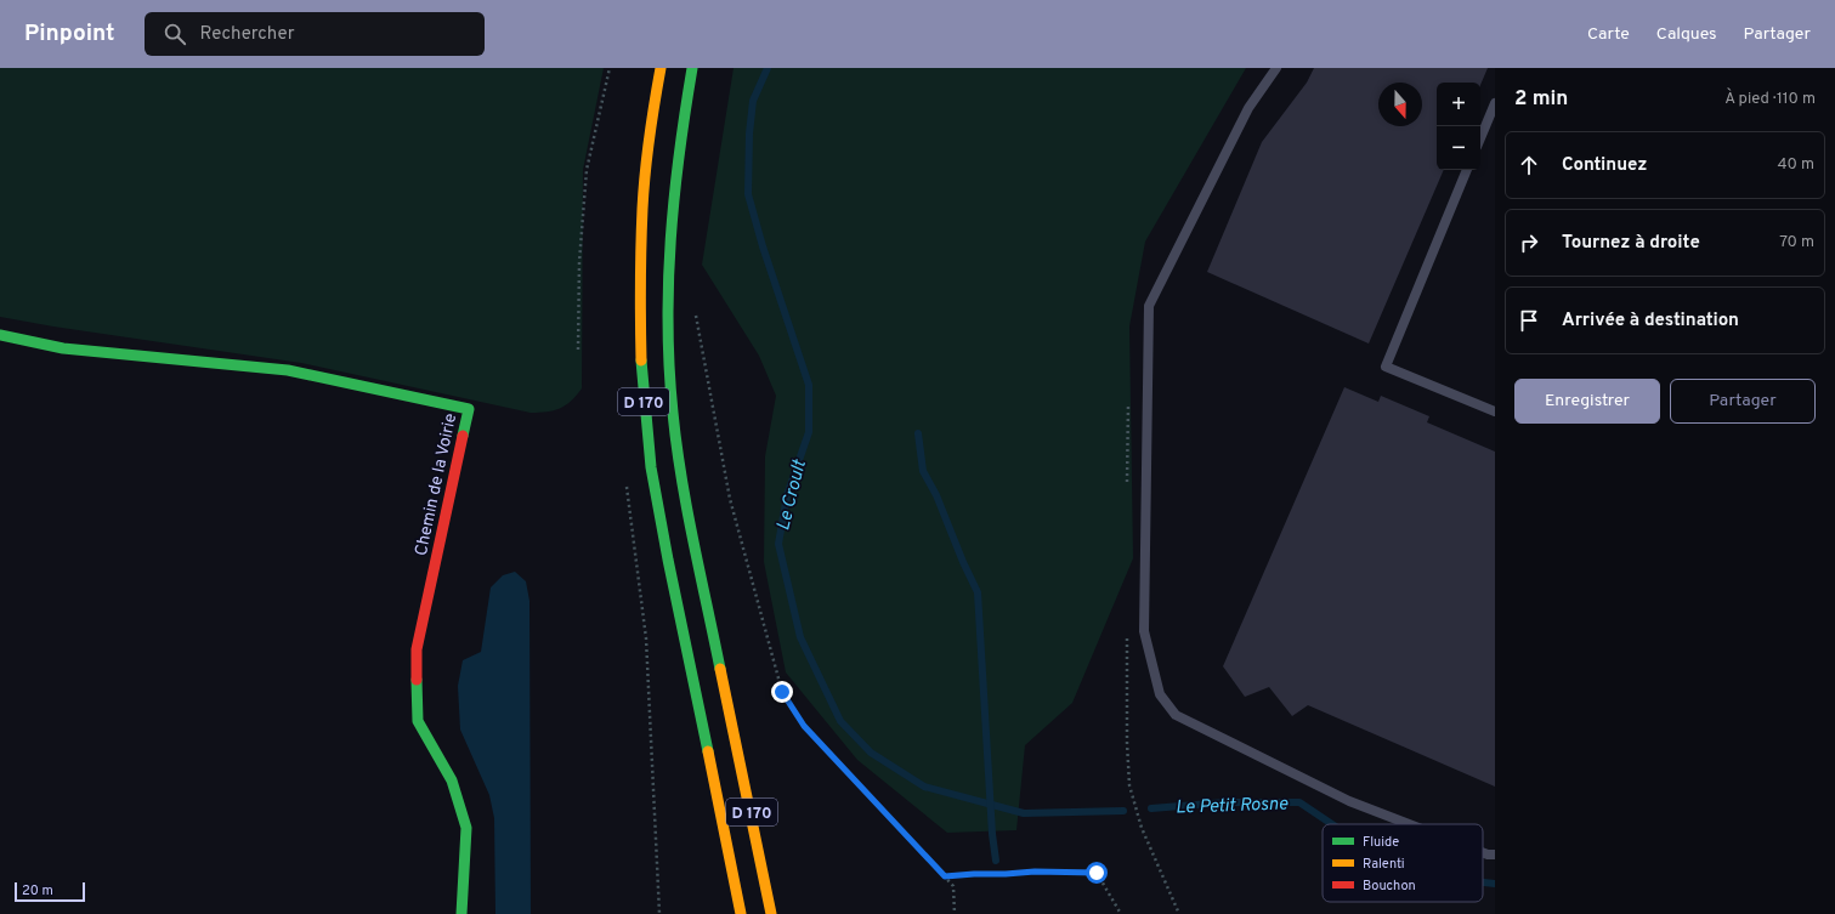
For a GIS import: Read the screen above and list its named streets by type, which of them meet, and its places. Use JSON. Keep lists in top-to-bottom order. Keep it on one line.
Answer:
{"streets":{"main road":["D 170","Chemin de la Voirie"]},"water":["Le Croult","Le Petit Rosne"],"legend":["Fluide","Ralenti","Bouchon"],"scale_bar":"20 m","north":"bottom","page":{"header":"Pinpoint","search":"Rechercher","nav":["Carte","Calques","Partager"],"heading":["2 min","À pied · 110 m"],"map_buttons":["+","−"],"list":[["Continuez","40 m"],["Tournez à droite","70 m"],"Arrivée à destination"],"buttons":["Enregistrer","Partager"],"scale":"20 m"}}
